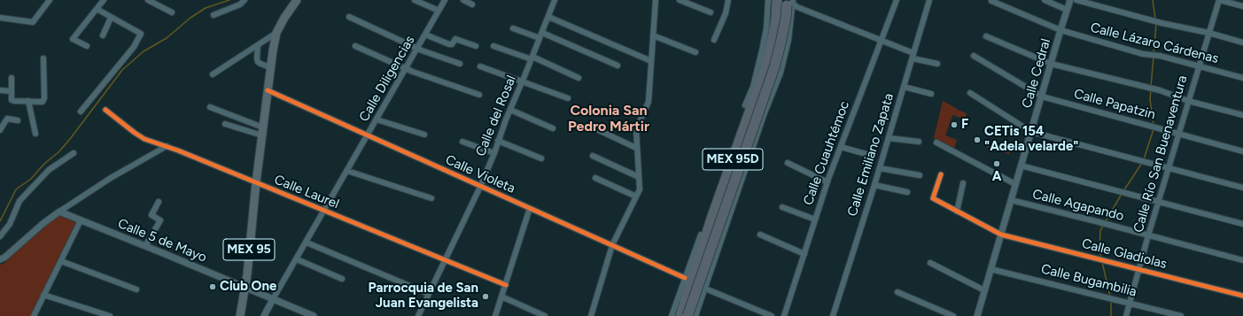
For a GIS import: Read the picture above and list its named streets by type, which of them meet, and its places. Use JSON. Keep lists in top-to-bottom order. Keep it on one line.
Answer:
{"streets":{"highway":["MEX 95D"],"main road":["MEX 95"],"street":["Calle Lázaro Cárdenas","Calle Cedral","Calle Diligencias","Calle Papatzin","Calle del Rosal","Calle Cuauhtémoc","Calle Río San Buenaventura","Calle Emiliano Zapata","Calle Violeta","Calle Laurel","Calle Agapando","Calle 5 de Mayo","Calle Gladiolas","Calle Bugambilia"]},"crossings":[["Calle Lázaro Cárdenas","Calle Cedral"],["Calle Lázaro Cárdenas","Calle Río San Buenaventura"],["Calle Cedral","Calle Papatzin"],["Calle Cedral","Calle Agapando"],["Calle Cedral","Calle Gladiolas"],["Calle Cedral","Calle Bugambilia"],["Calle Diligencias","Calle Violeta"],["Calle Diligencias","Calle Laurel"],["Calle Diligencias","Calle 5 de Mayo"],["Calle Papatzin","Calle Río San Buenaventura"],["Calle del Rosal","Calle Violeta"],["Calle del Rosal","Calle Laurel"],["Calle Río San Buenaventura","Calle Agapando"],["Calle Río San Buenaventura","Calle Gladiolas"],["Calle Río San Buenaventura","Calle Bugambilia"],["Calle Violeta","MEX 95"],["Calle Laurel","MEX 95"],["Calle 5 de Mayo","MEX 95"]],"districts":["Colonia San Pedro Mártir"],"places":["F","CETis 154 \"Adela velarde\"","A","Club One","Parrocquia de San Juan Evangelista"]}
